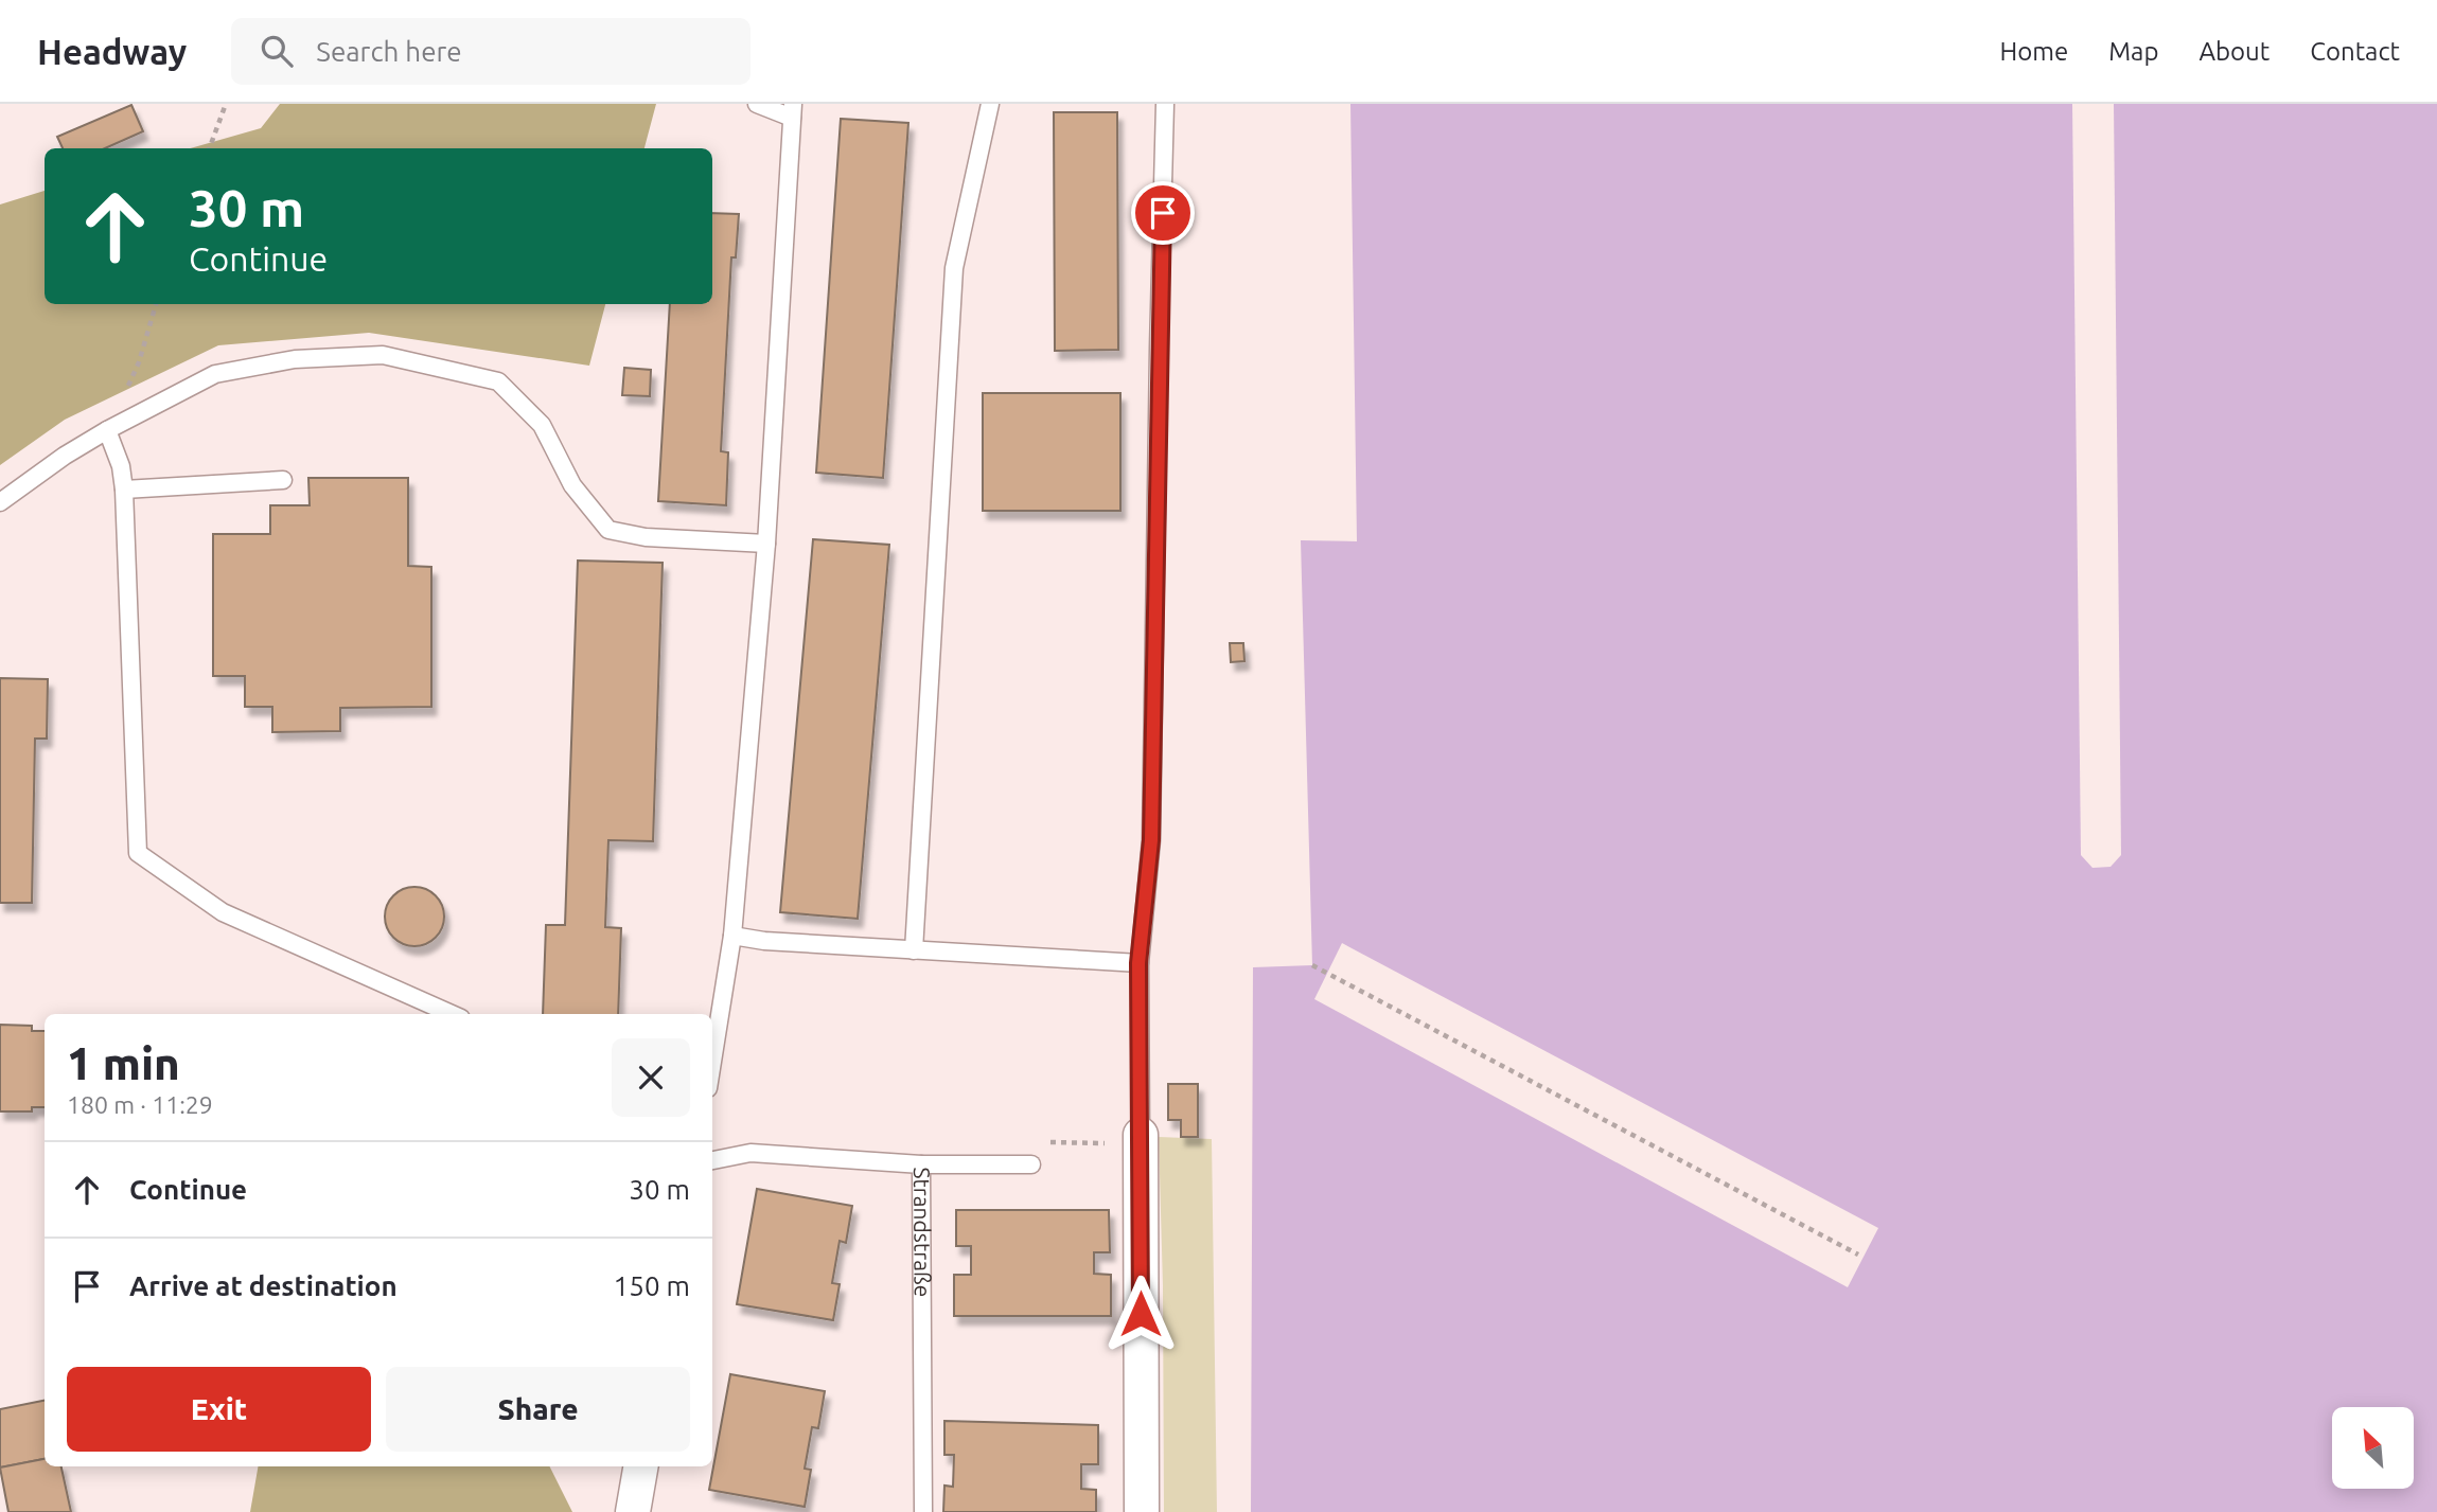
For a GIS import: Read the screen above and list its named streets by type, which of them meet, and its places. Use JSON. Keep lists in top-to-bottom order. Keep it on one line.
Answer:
{"streets":{"lane":["Strandstraße"]},"north":"top left","page":{"header":"Headway","search":"Search here","nav":["Home","Map","About","Contact"],"turn":["30 m","Continue"],"heading":["1 min","180 m · 11:29"],"list":[{"name":"Continue","value":"30 m"},{"name":"Arrive at destination","value":"150 m"}],"buttons":["Exit","Share"]}}
